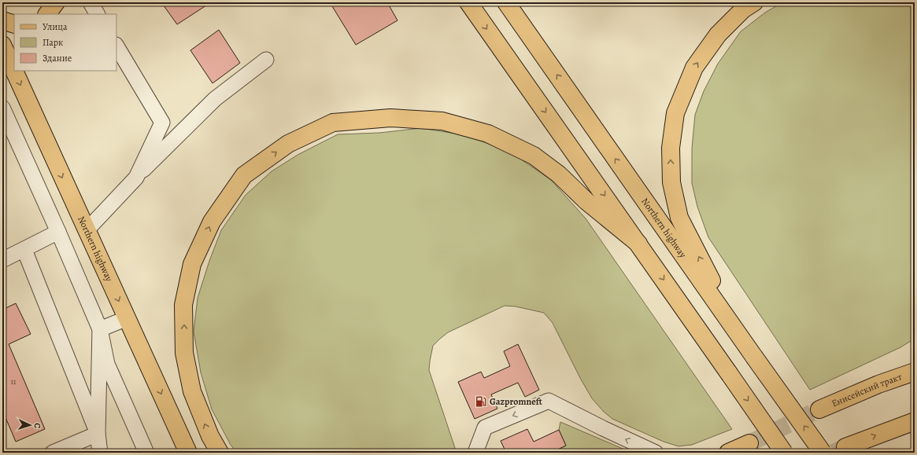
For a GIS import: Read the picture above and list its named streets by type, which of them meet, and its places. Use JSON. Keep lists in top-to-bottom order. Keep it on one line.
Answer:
{"streets":{"main road":["Northern highway","Енисейский тракт"]},"places":{"fuel station":["Gazpromneft"]},"house_numbers":["11"],"legend":["Улица","Парк","Здание"],"north":"right"}
